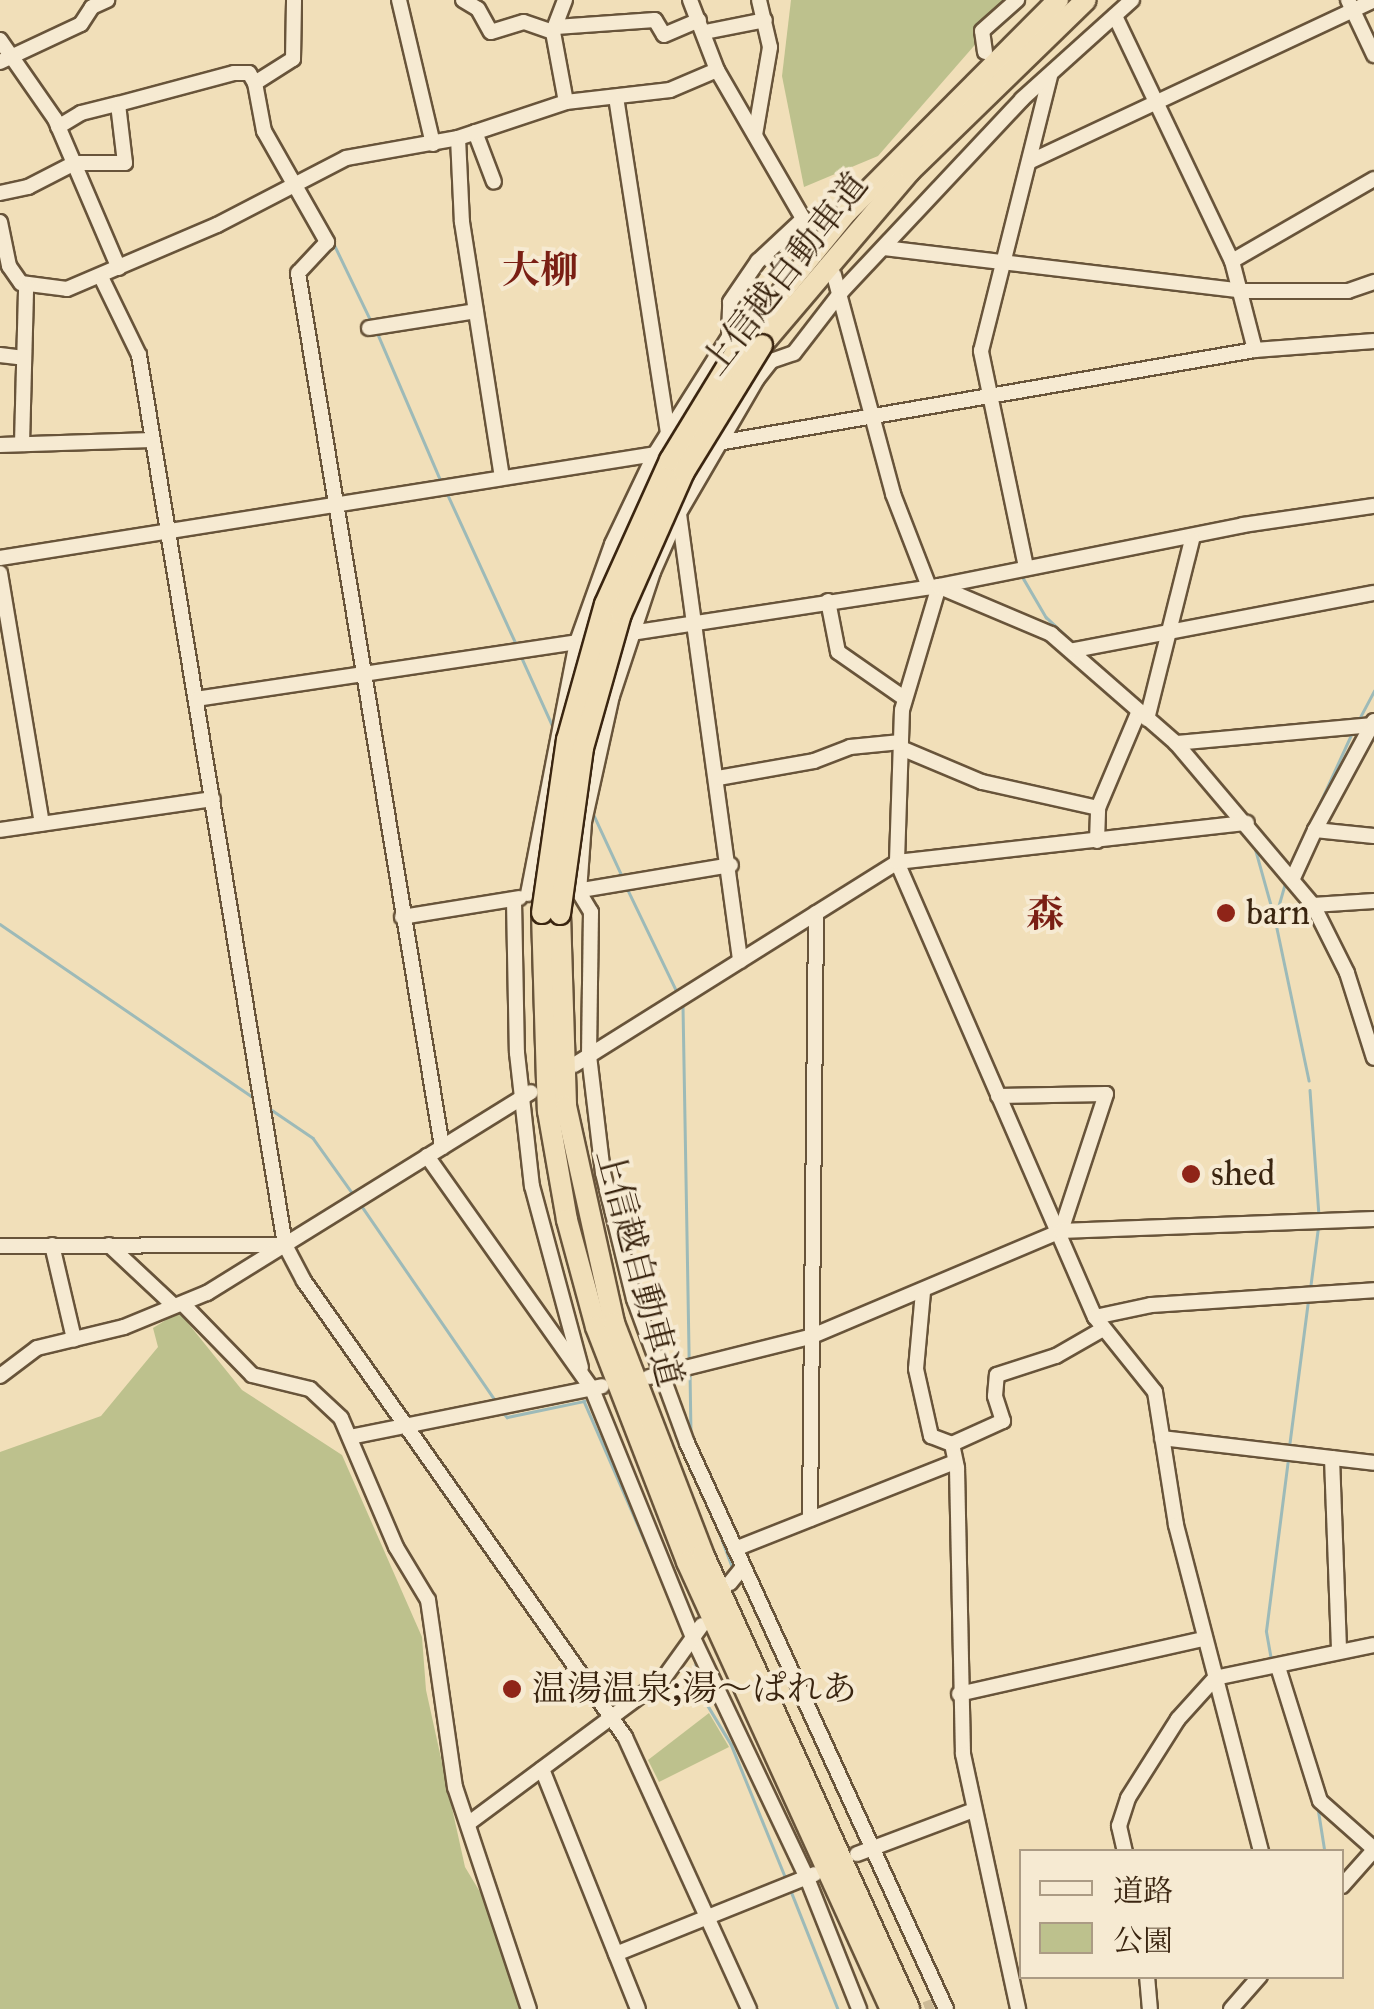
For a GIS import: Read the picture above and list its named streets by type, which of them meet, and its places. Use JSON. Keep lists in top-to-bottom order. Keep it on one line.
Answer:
{"streets":{"highway":["上信越自動車道"]},"districts":["大柳","森"],"places":["barn","shed","温湯温泉;湯〜ぱれあ"],"legend":["道路","公園"]}
